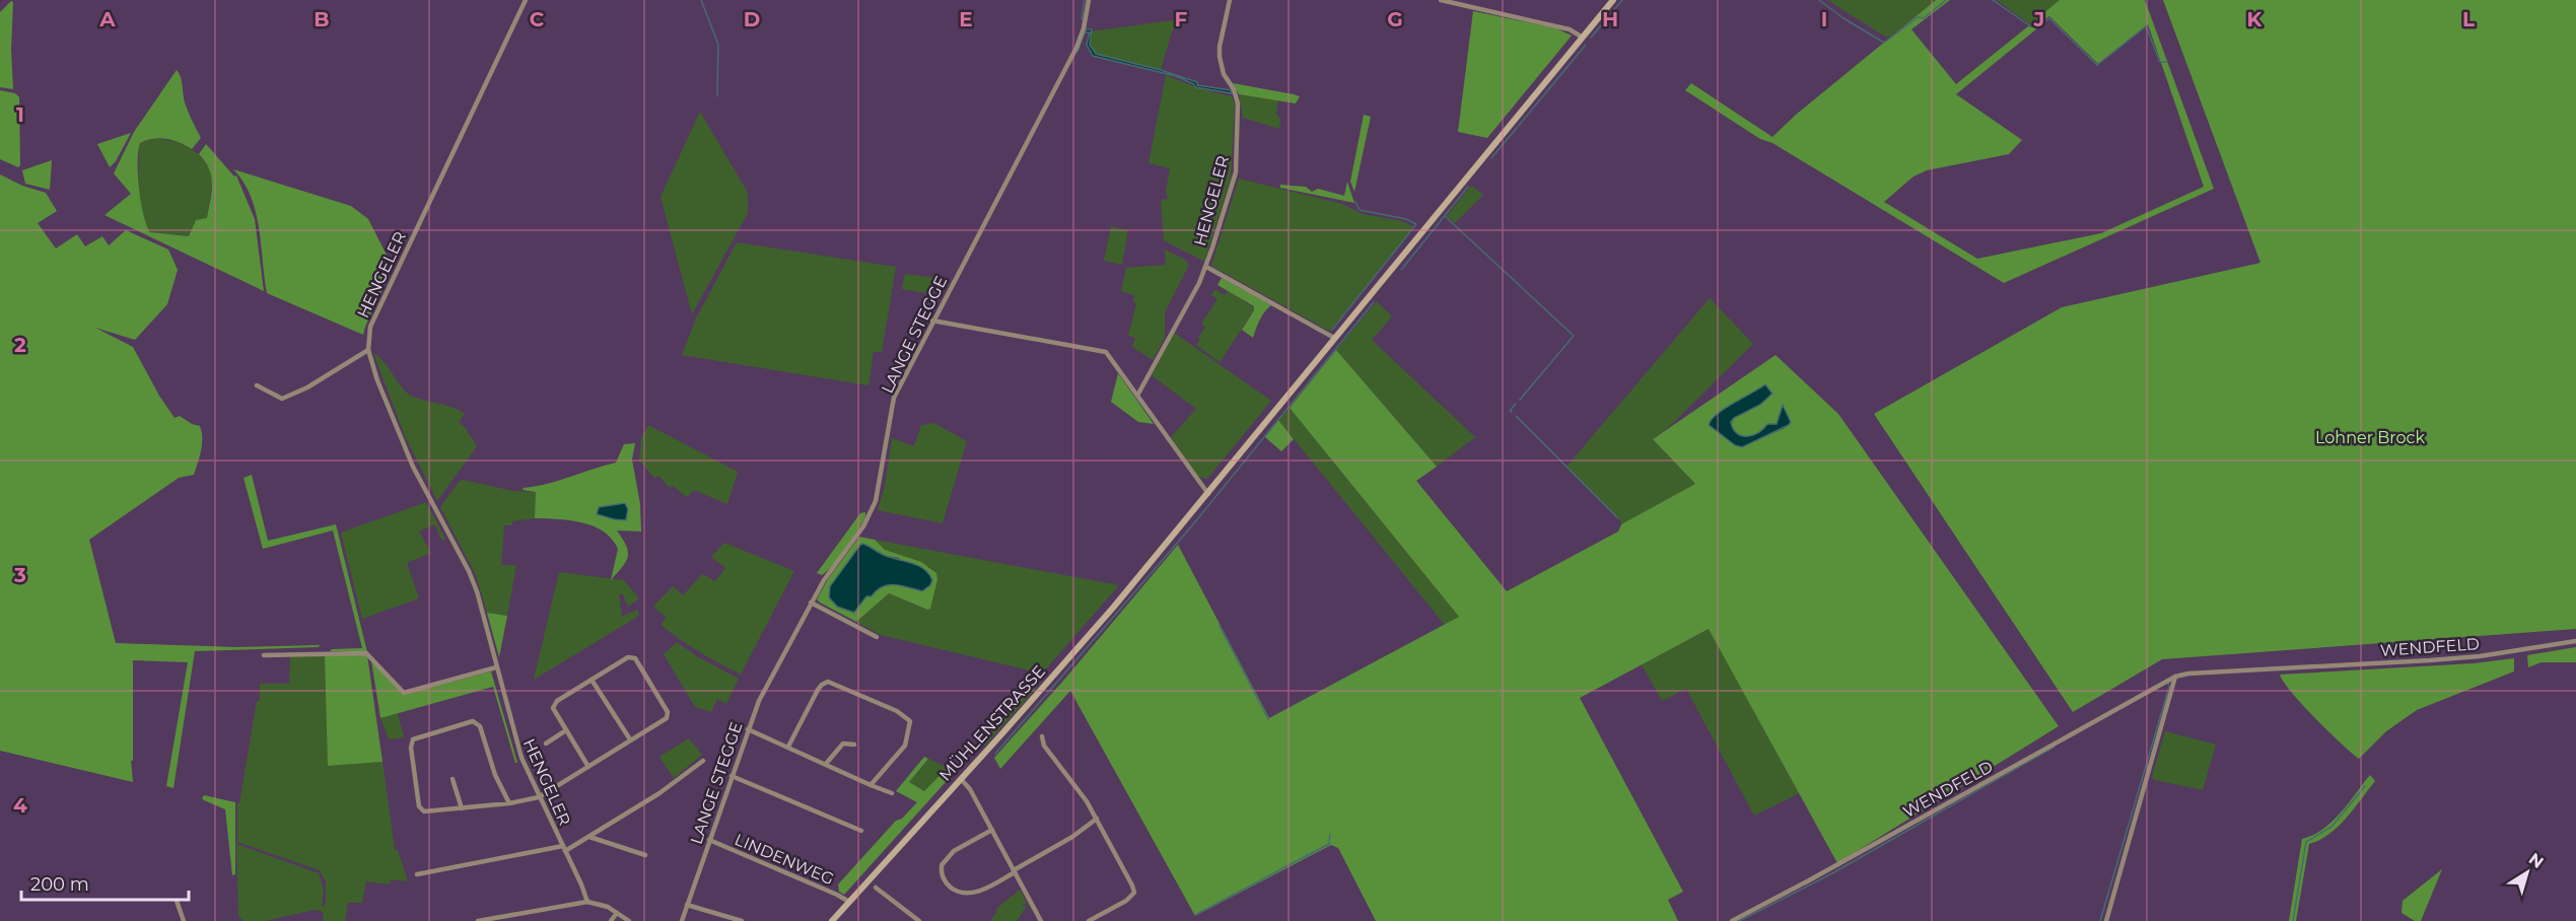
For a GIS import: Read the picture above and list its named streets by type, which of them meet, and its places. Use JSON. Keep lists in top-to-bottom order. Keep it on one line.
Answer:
{"streets":{"main road":["MÜHLENSTRASSE"],"street":["HENGELER","LANGE STEGGE","WENDFELD","LINDENWEG"]},"crossings":[["HENGELER","MÜHLENSTRASSE"],["LANGE STEGGE","LINDENWEG"],["MÜHLENSTRASSE","LINDENWEG"]],"parks":["Lohner Brock"],"scale_bar":"200 m","north":"top right","grid":{"columns":["A","B","C","D","E","F","G","H","I","J","K","L"],"rows":["1","2","3","4"]}}
